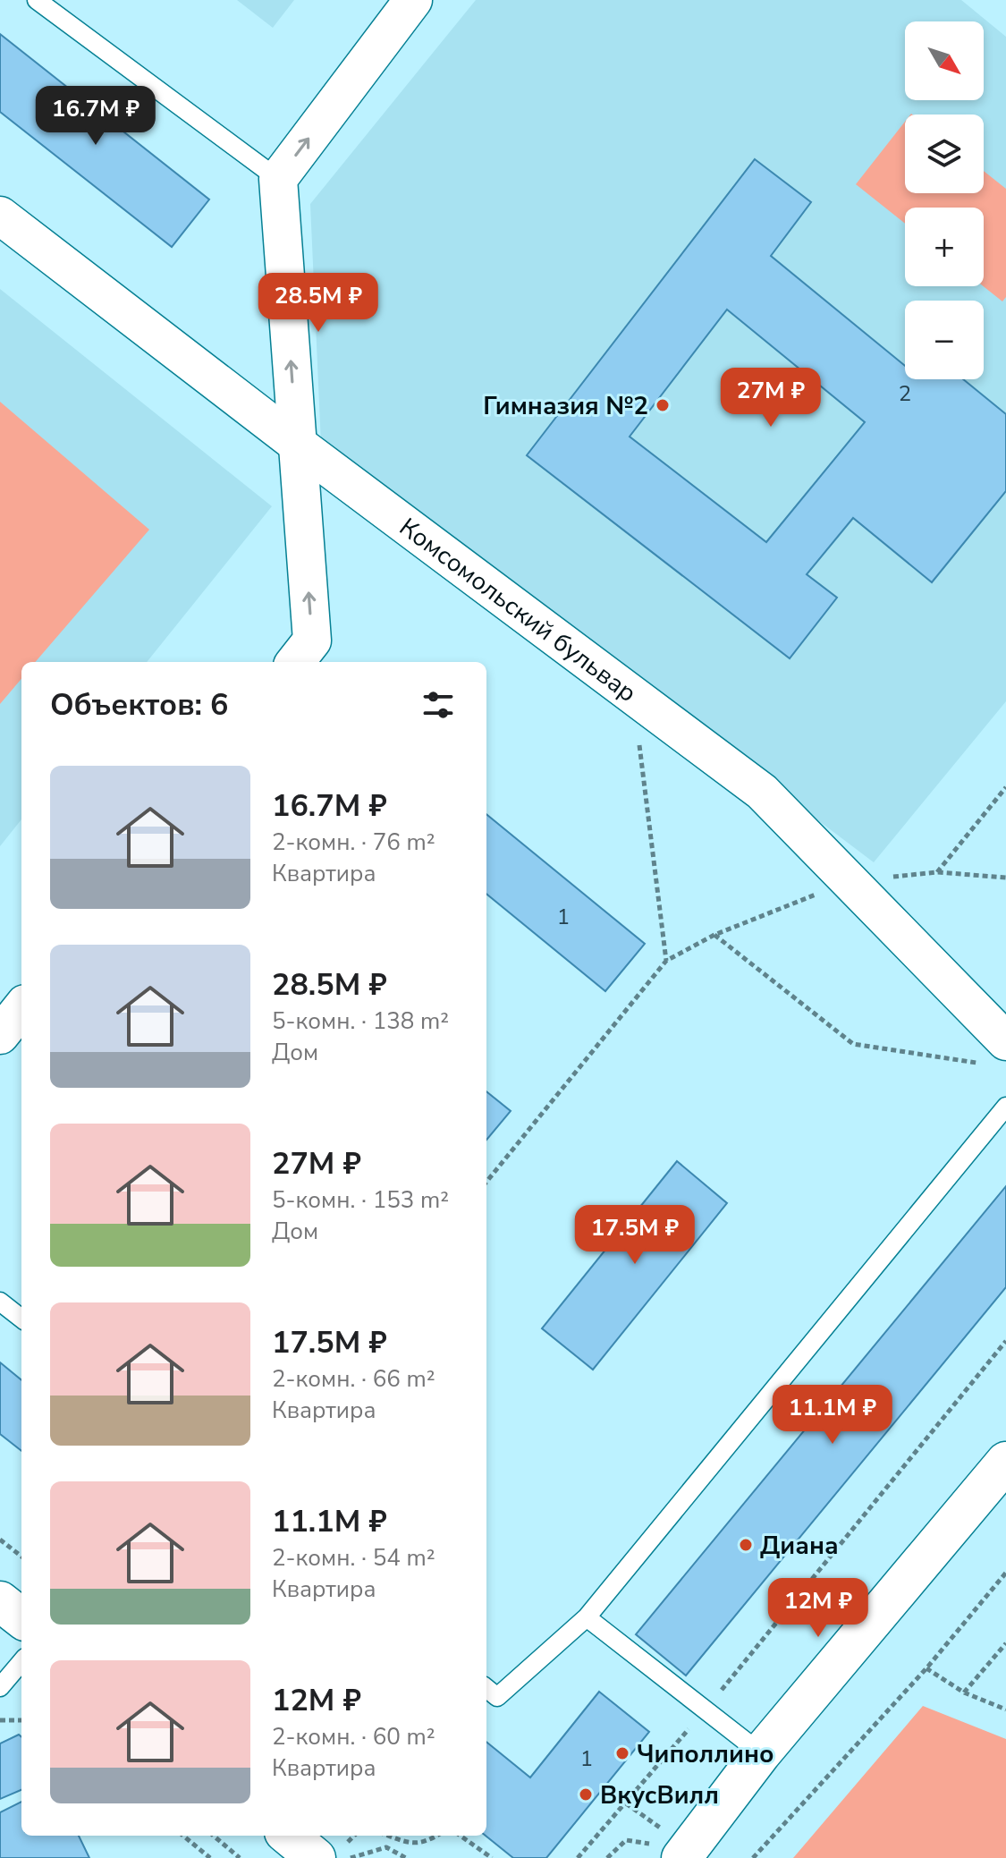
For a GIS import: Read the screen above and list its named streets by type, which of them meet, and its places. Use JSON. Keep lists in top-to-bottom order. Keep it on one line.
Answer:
{"streets":{"street":["Комсомольский бульвар"]},"places":["Гимназия №2","Диана","Чиполлино","ВкусВилл"],"house_numbers":["2","1","1"],"north":"bottom right","page":{"map_buttons":["+","−"],"price":["16.7M ₽","28.5M ₽","27M ₽","17.5M ₽","11.1M ₽","12M ₽"],"heading":"Объектов: 6","list":[{"name":"16.7M ₽","note":"2-комн. · 76 m² · Квартира"},{"name":"28.5M ₽","note":"5-комн. · 138 m² · Дом"},{"name":"27M ₽","note":"5-комн. · 153 m² · Дом"},{"name":"17.5M ₽","note":"2-комн. · 66 m² · Квартира"},{"name":"11.1M ₽","note":"2-комн. · 54 m² · Квартира"},{"name":"12M ₽","note":"2-комн. · 60 m² · Квартира"}]}}
